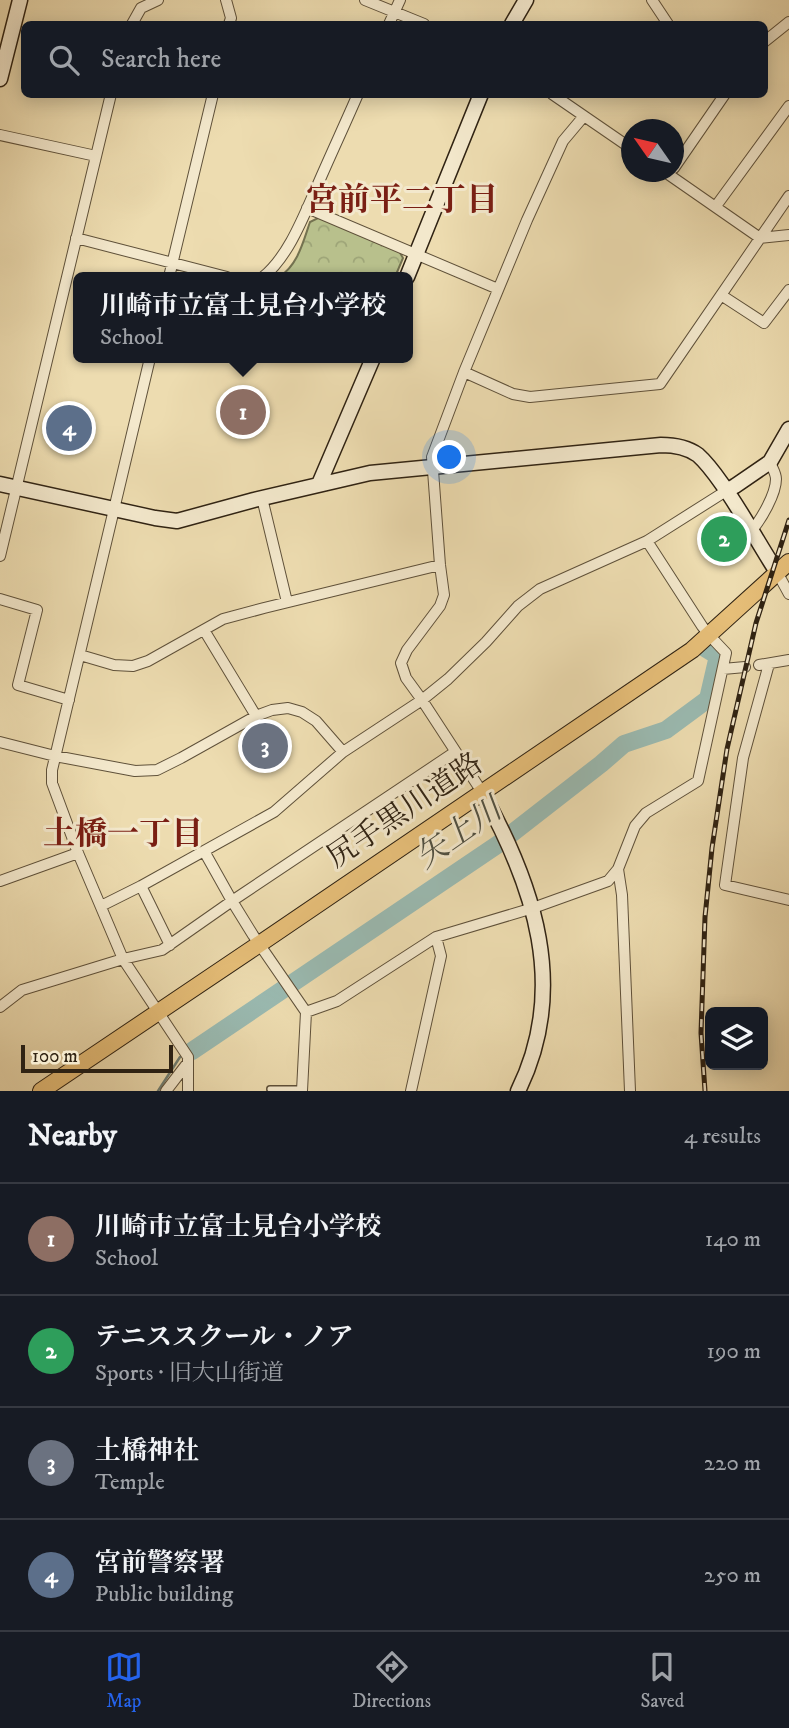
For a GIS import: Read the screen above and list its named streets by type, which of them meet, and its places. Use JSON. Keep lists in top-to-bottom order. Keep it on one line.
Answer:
{"streets":{"main road":["尻手黒川道路"]},"districts":["宮前平二丁目","土橋一丁目"],"water":["矢上川"],"scale_bar":"100 m","north":"top left","page":{"search":"Search here","popup":["川崎市立富士見台小学校","School"],"pins":["1","4","2","3"],"scale":"100 m","heading":["Nearby","4 results"],"list":[{"mark":"1","name":"川崎市立富士見台小学校","note":"School","value":"140 m"},{"mark":"2","name":"テニススクール・ノア","note":"Sports · 旧大山街道","value":"190 m"},{"mark":"3","name":"土橋神社","note":"Temple","value":"220 m"},{"mark":"4","name":"宮前警察署","note":"Public building","value":"250 m"}],"nav":["Map","Directions","Saved"]}}
